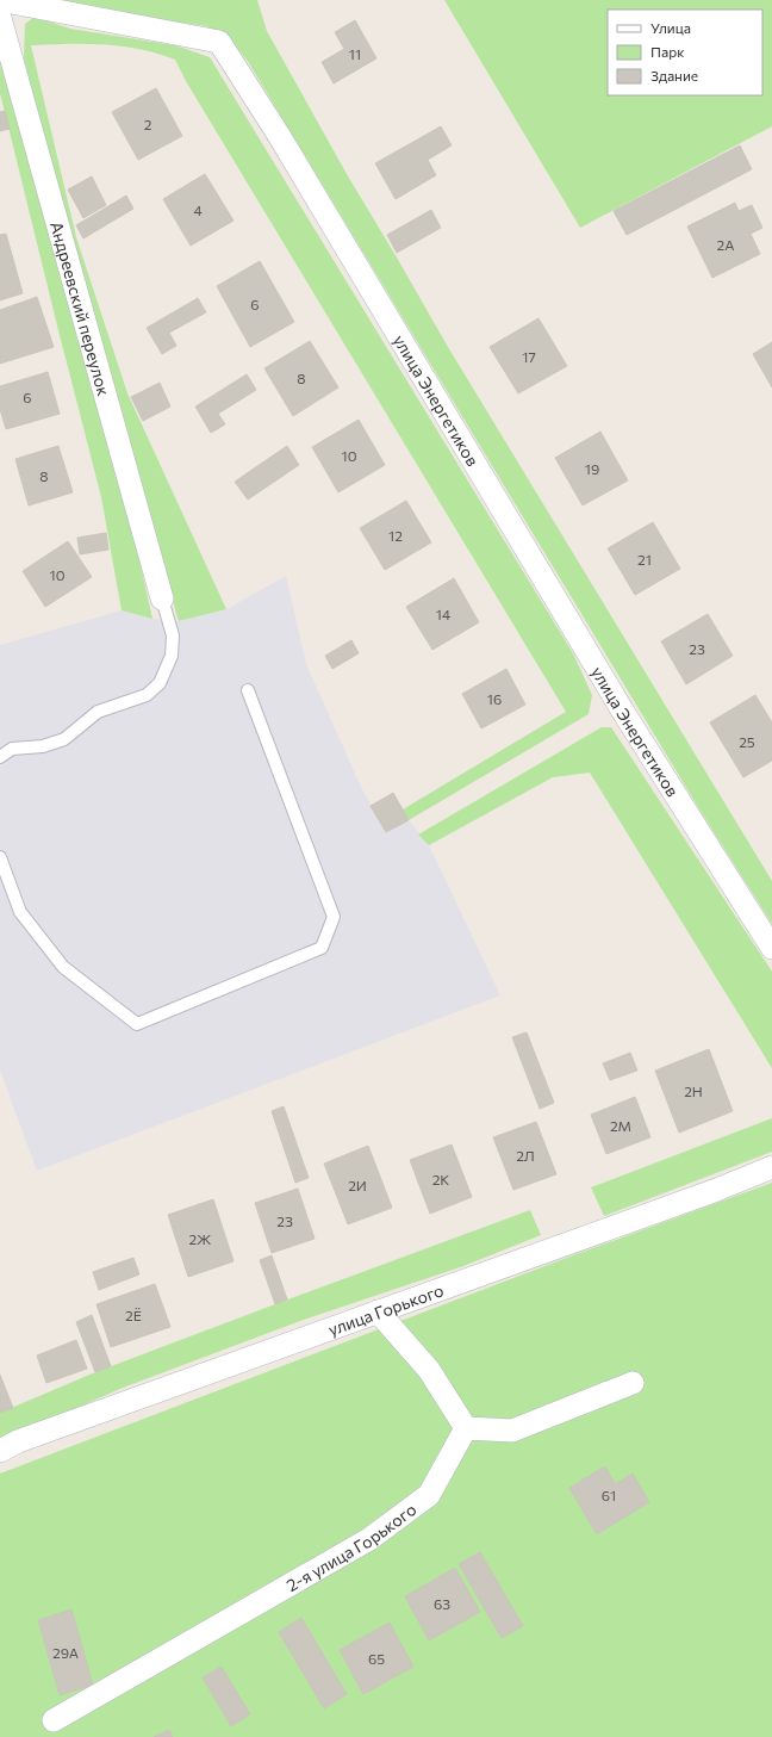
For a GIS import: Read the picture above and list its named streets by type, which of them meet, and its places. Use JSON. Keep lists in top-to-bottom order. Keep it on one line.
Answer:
{"streets":{"street":["Андреевский переулок","улица Энергетиков","улица Горького","2-я улица Горького"]},"house_numbers":["11","2","4","2А","6","17","8","6","10","19","8","12","21","10","14","23","16","25","2Н","2М","2Л","2К","2И","2З","2Ж","2Ё","61","63","29А","65"],"legend":["Улица","Парк","Здание"]}
